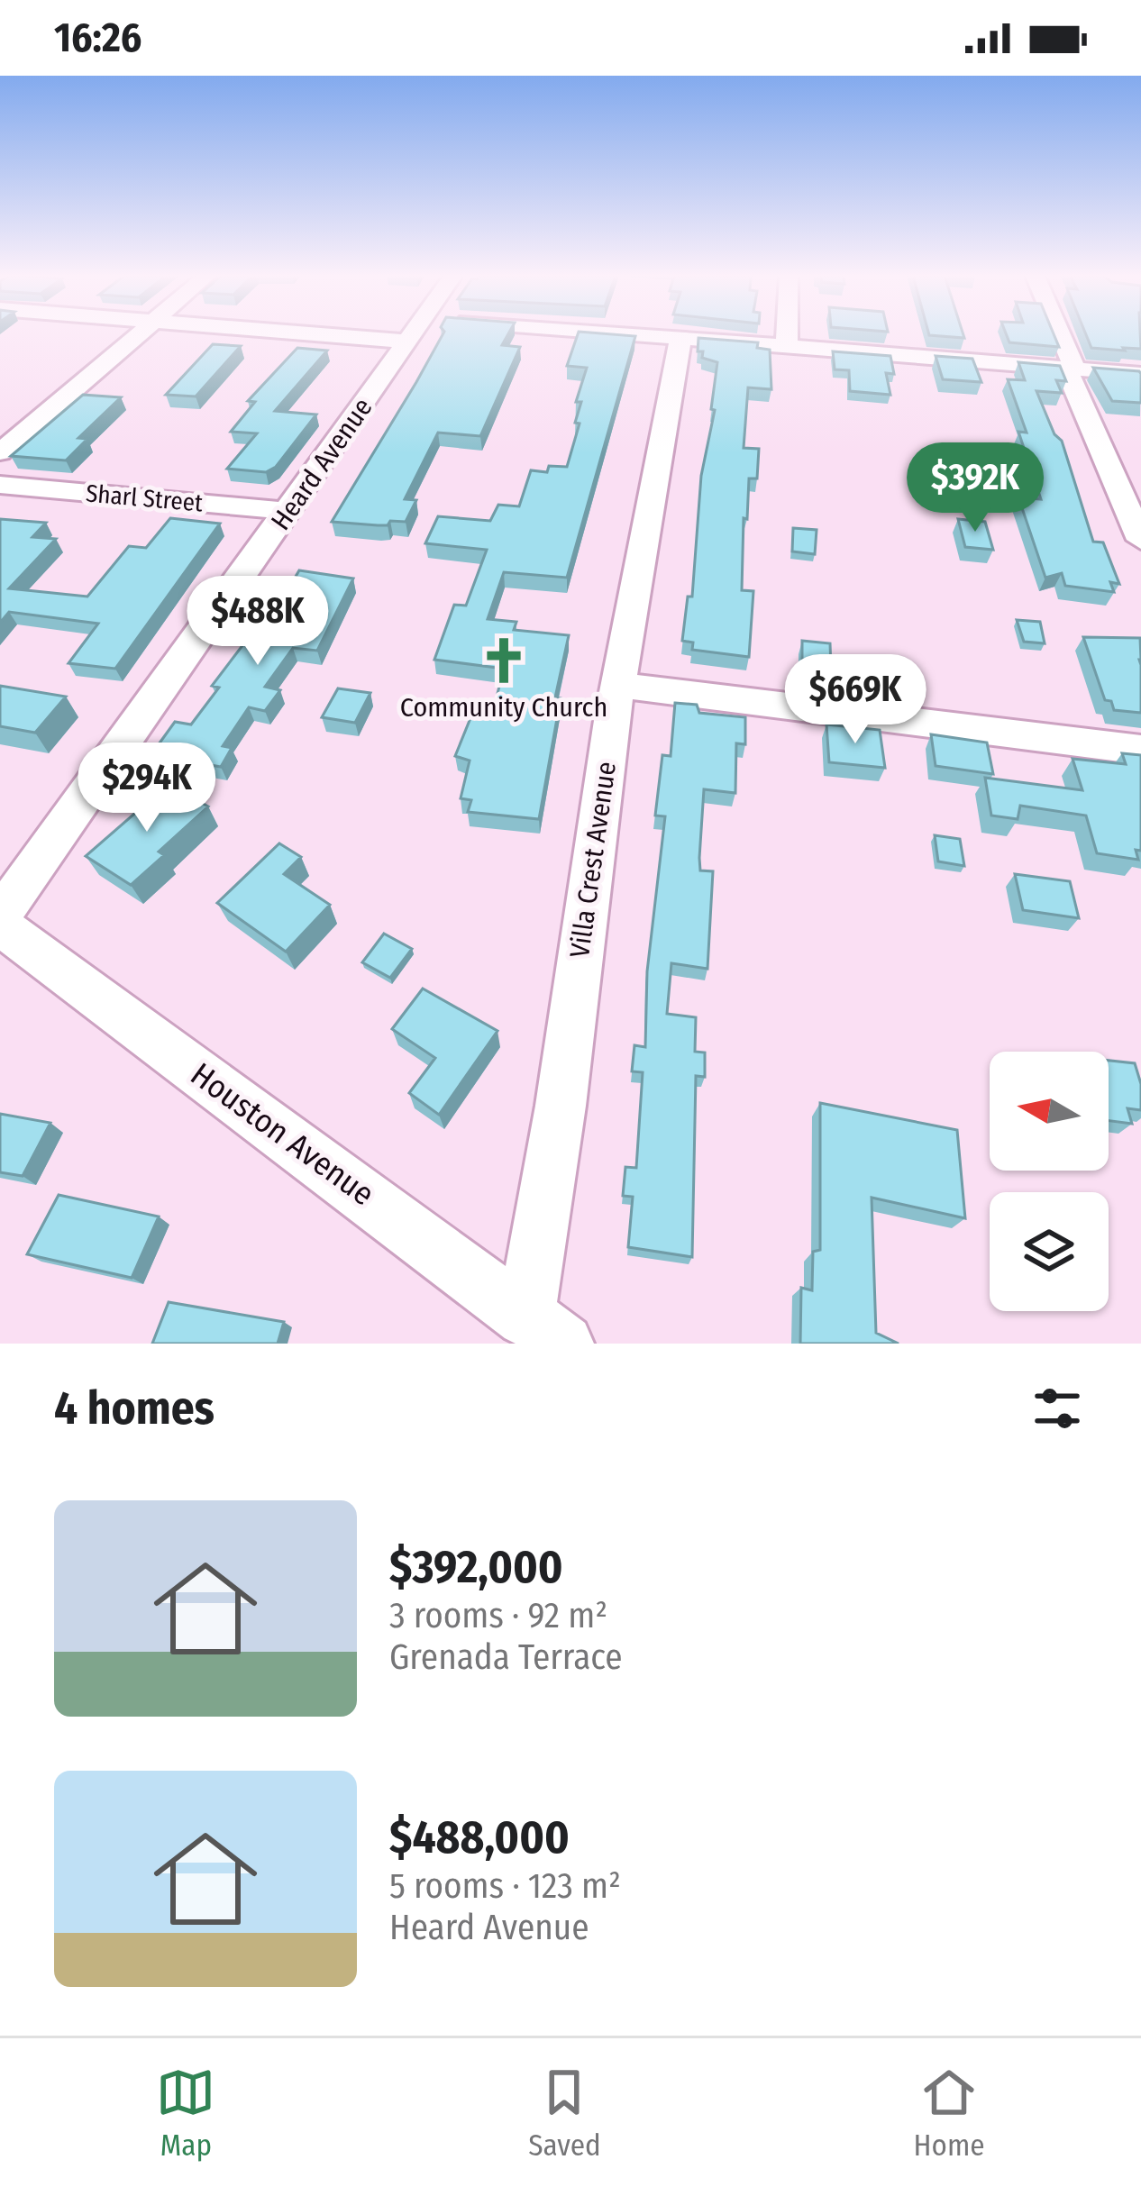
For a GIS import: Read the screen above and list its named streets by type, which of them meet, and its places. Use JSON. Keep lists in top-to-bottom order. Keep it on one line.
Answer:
{"streets":{"street":["Heard Avenue","Sharl Street","Villa Crest Avenue","Houston Avenue"]},"crossings":[["Heard Avenue","Sharl Street"],["Villa Crest Avenue","Houston Avenue"]],"places":{"church":["Community Church"]},"north":"left","page":{"status":"16:26","price":["$392K","$488K","$669K","$294K"],"heading":"4 homes","list":[{"name":"$392,000","note":"3 rooms · 92 m² · Grenada Terrace"},{"name":"$488,000","note":"5 rooms · 123 m² · Heard Avenue"}],"tabs":["Map","Saved","Home"]}}
